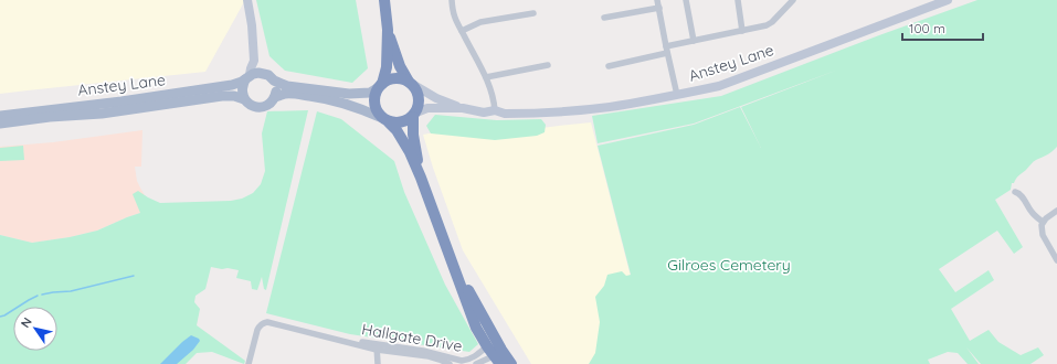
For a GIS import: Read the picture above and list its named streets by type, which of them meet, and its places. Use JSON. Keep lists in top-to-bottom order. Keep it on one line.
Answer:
{"streets":{"main road":["Anstey Lane"],"street":["Hallgate Drive"]},"parks":["Gilroes Cemetery"],"scale_bar":"100 m","north":"top left"}
